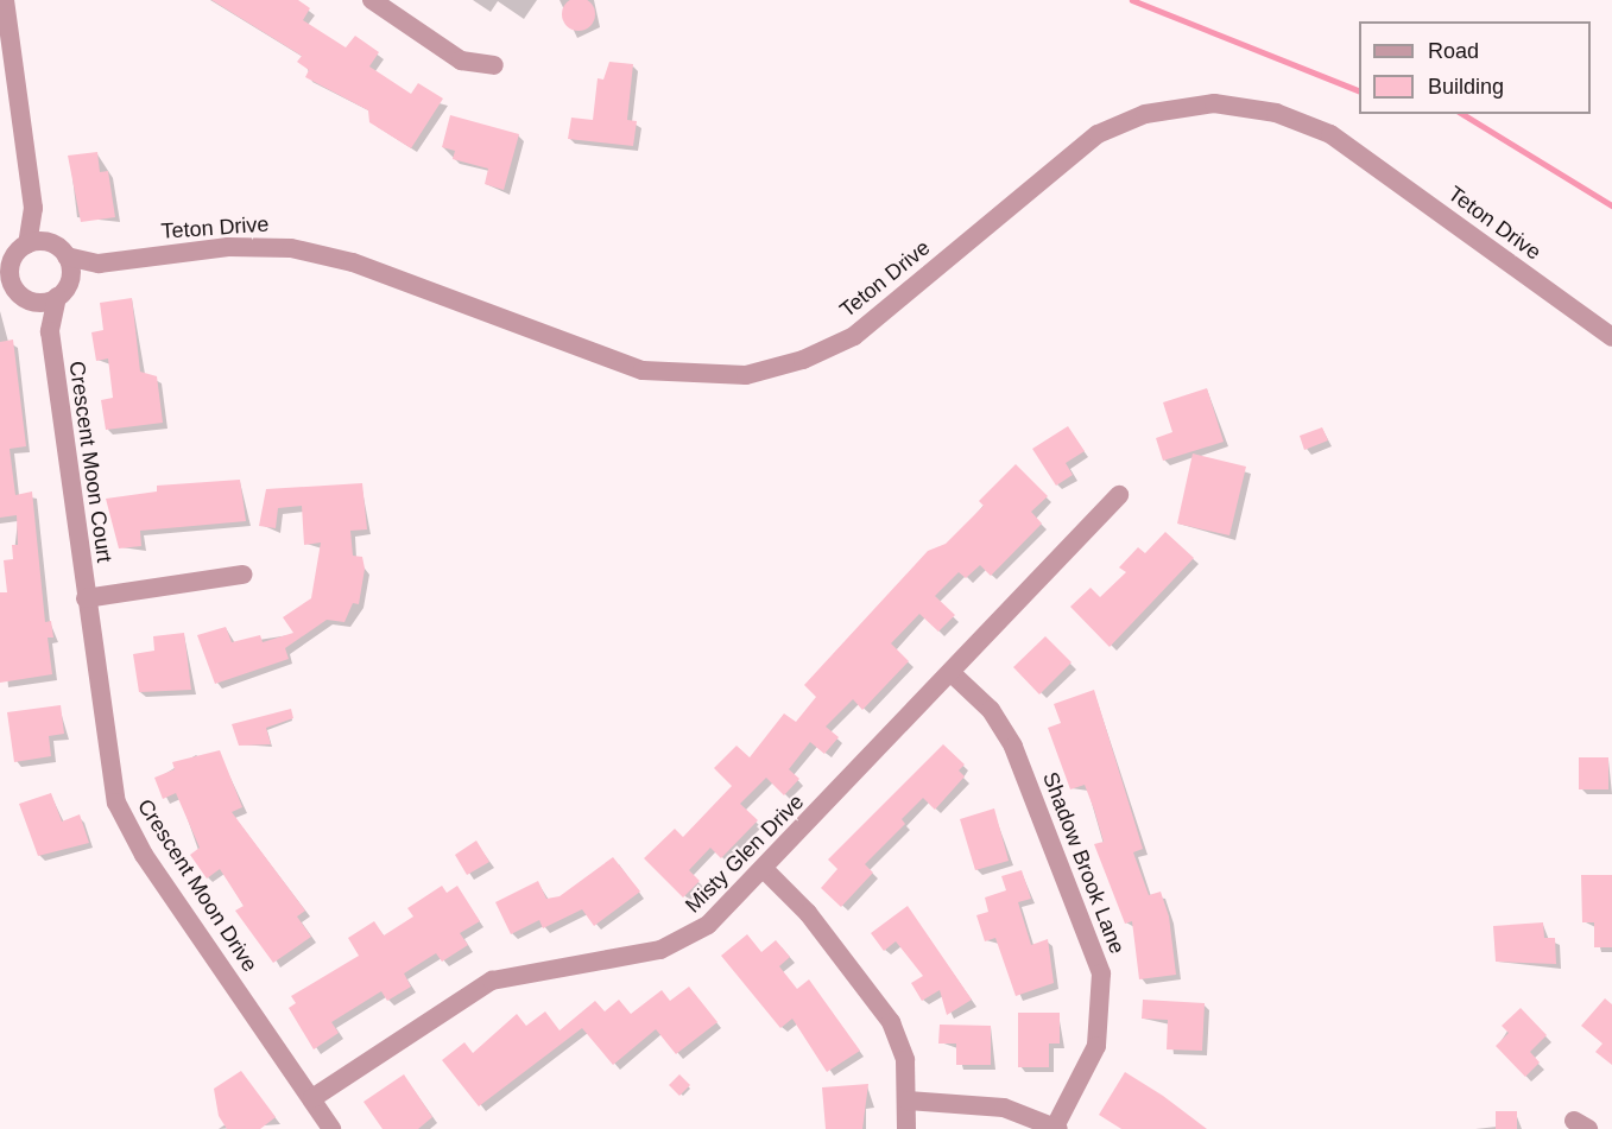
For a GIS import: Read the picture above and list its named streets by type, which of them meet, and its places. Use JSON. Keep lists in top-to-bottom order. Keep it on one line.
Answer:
{"streets":{"street":["Teton Drive","Crescent Moon Court","Misty Glen Drive","Shadow Brook Lane","Crescent Moon Drive"]},"crossings":[["Teton Drive","Crescent Moon Court"],["Crescent Moon Court","Crescent Moon Drive"],["Misty Glen Drive","Shadow Brook Lane"],["Misty Glen Drive","Crescent Moon Drive"]],"legend":["Road","Building"]}
